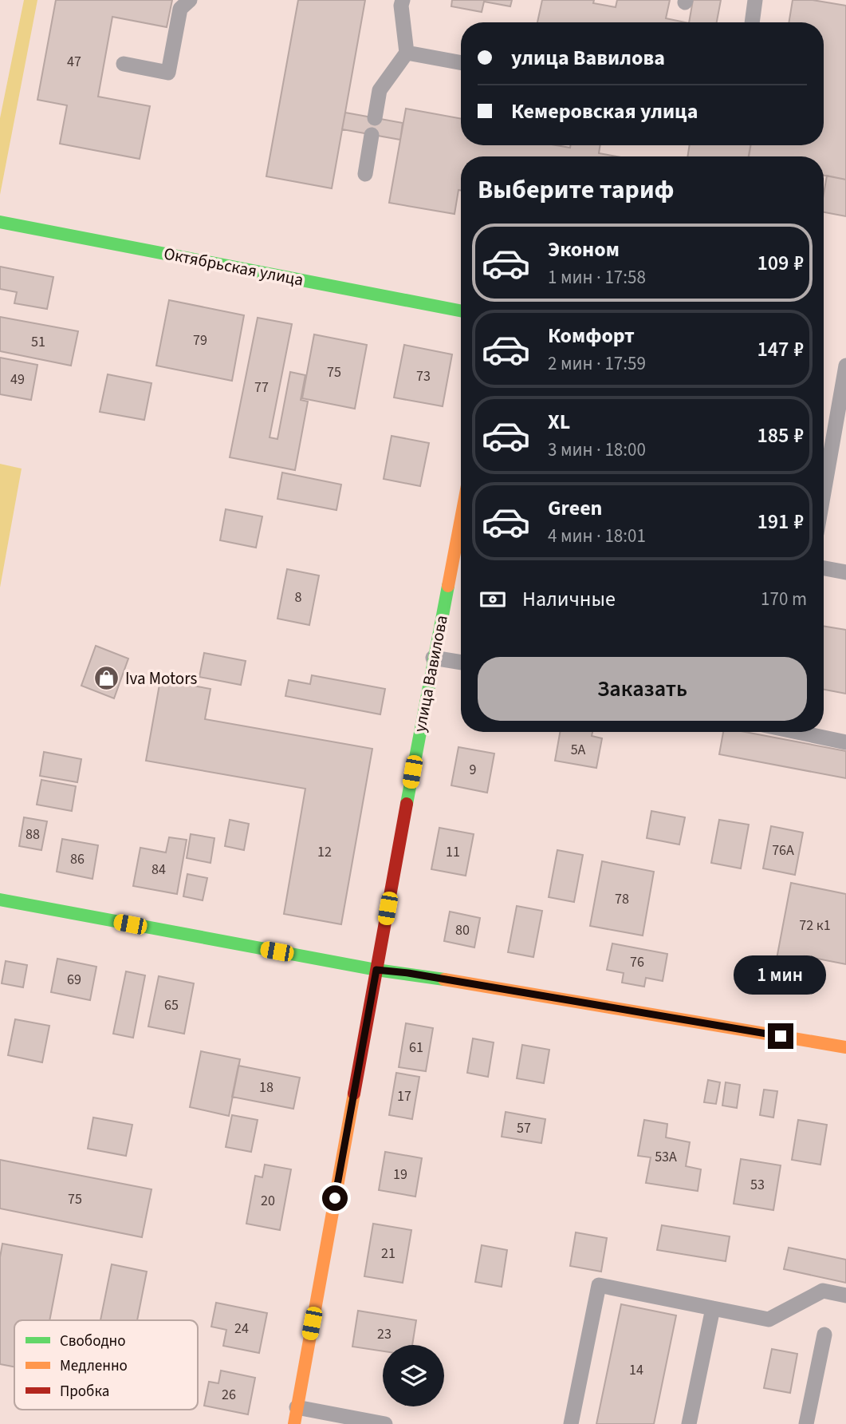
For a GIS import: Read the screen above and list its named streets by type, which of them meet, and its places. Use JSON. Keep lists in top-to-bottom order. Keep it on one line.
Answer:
{"streets":{"street":["Октябрьская улица","улица Вавилова"]},"places":{"shop":["Iva Motors"]},"house_numbers":["47","79","51","75","73","49","77","8","5А","9","88","76А","12","11","86","84","78","72 к1","80","76","69","65","61","18","17","57","53А","19","53","75","20","21","24","23","14","26"],"legend":["Свободно","Медленно","Пробка"],"page":{"banner":["улица Вавилова","Кемеровская улица"],"heading":"Выберите тариф","list":[{"name":"Эконом","note":"1 мин · 17:58","value":"109 ₽"},{"name":"Комфорт","note":"2 мин · 17:59","value":"147 ₽"},{"name":"XL","note":"3 мин · 18:00","value":"185 ₽"},{"name":"Green","note":"4 мин · 18:01","value":"191 ₽"}],"pay":["Наличные","170 m"],"buttons":"Заказать","bubble":"1 мин"}}
